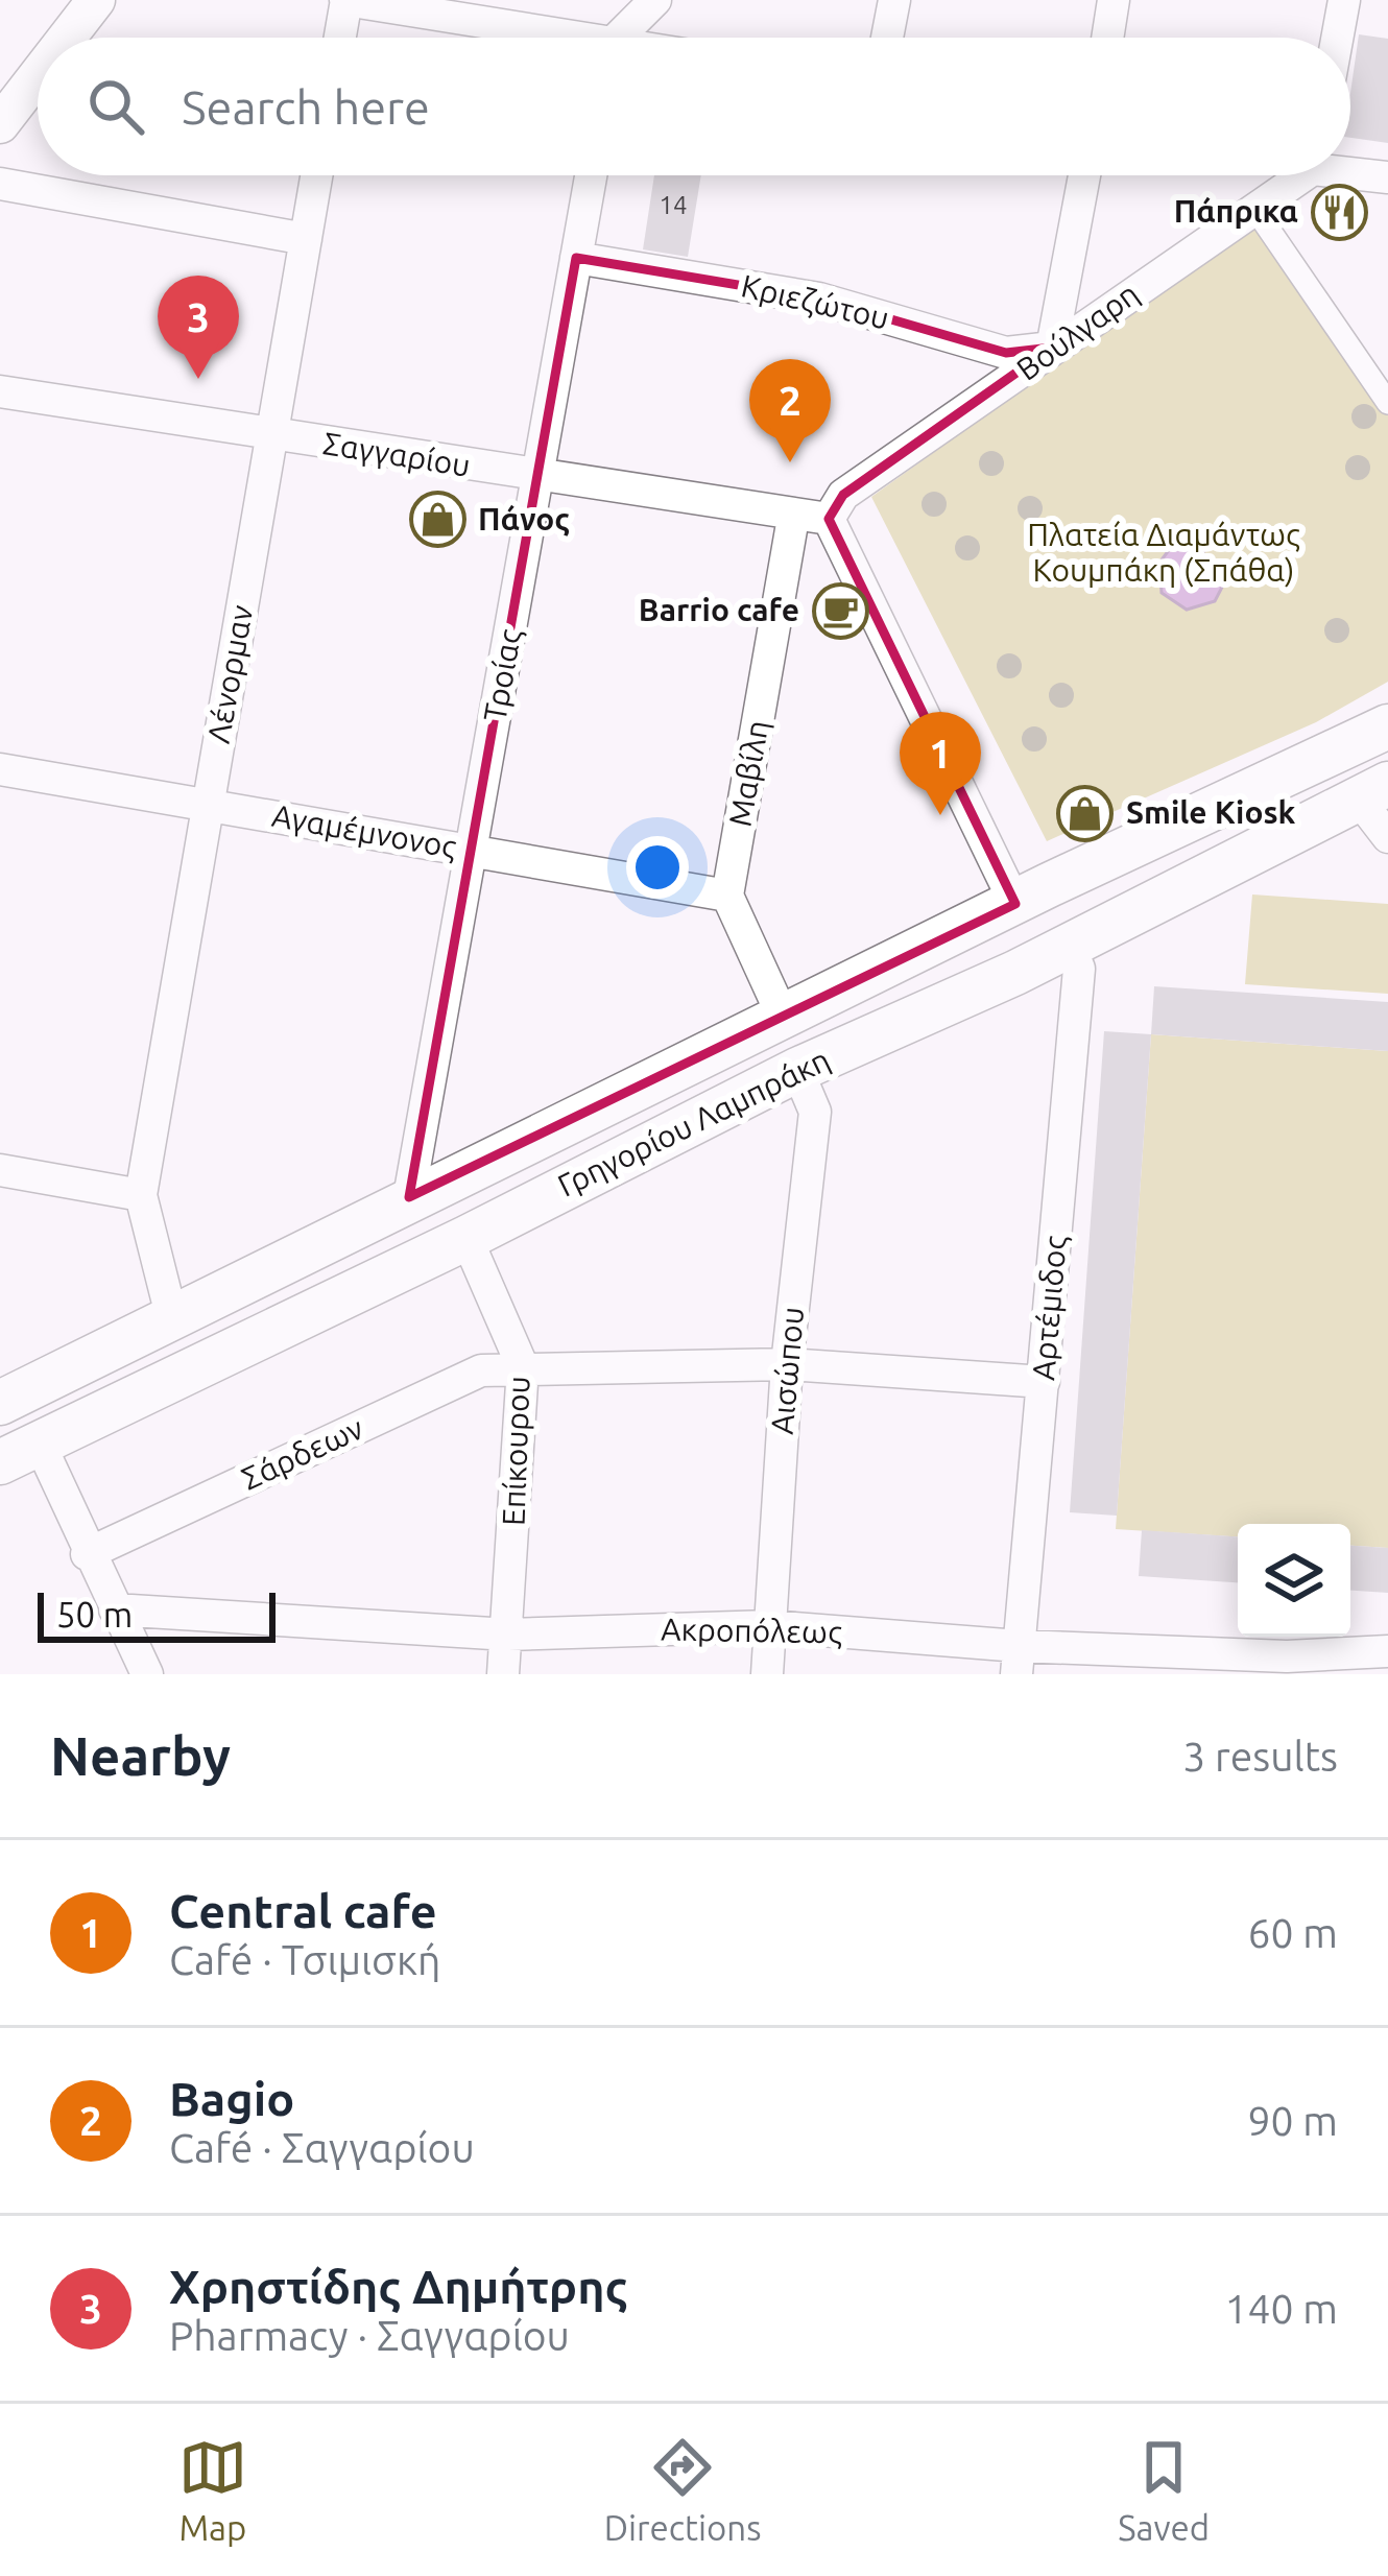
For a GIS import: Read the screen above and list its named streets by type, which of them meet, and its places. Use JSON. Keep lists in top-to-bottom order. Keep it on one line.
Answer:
{"streets":{"main road":["Γρηγορίου Λαμπράκη"],"street":["Κριεζώτου","Βούλγαρη","Σαγγαρίου","Λένορμαν","Τροίας","Μαβίλη","Αγαμέμνονος","Αρτέμιδος","Αισώπου","Επίκουρου","Σάρδεων","Ακροπόλεως"]},"crossings":[["Κριεζώτου","Βούλγαρη"],["Κριεζώτου","Τροίας"],["Βούλγαρη","Σαγγαρίου"],["Σαγγαρίου","Λένορμαν"],["Σαγγαρίου","Τροίας"],["Σαγγαρίου","Μαβίλη"],["Λένορμαν","Αγαμέμνονος"],["Τροίας","Αγαμέμνονος"],["Τροίας","Γρηγορίου Λαμπράκη"],["Μαβίλη","Αγαμέμνονος"],["Γρηγορίου Λαμπράκη","Αρτέμιδος"],["Γρηγορίου Λαμπράκη","Αισώπου"],["Γρηγορίου Λαμπράκη","Επίκουρου"],["Αρτέμιδος","Σάρδεων"],["Αρτέμιδος","Ακροπόλεως"],["Αισώπου","Σάρδεων"],["Αισώπου","Ακροπόλεως"],["Επίκουρου","Σάρδεων"],["Επίκουρου","Ακροπόλεως"]],"parks":["Πλατεία Διαμάντως Κουμπάκη (Σπάθα)"],"places":{"restaurant":["Πάπρικα"],"shop":["Πάνος","Smile Kiosk"],"cafe":["Barrio cafe"]},"house_numbers":["14"],"scale_bar":"50 m","page":{"search":"Search here","pins":["3","2","1"],"scale":"50 m","heading":["Nearby","3 results"],"list":[{"mark":"1","name":"Central cafe","note":"Café · Τσιμισκή","value":"60 m"},{"mark":"2","name":"Bagio","note":"Café · Σαγγαρίου","value":"90 m"},{"mark":"3","name":"Χρηστίδης Δημήτρης","note":"Pharmacy · Σαγγαρίου","value":"140 m"}],"nav":["Map","Directions","Saved"]}}
